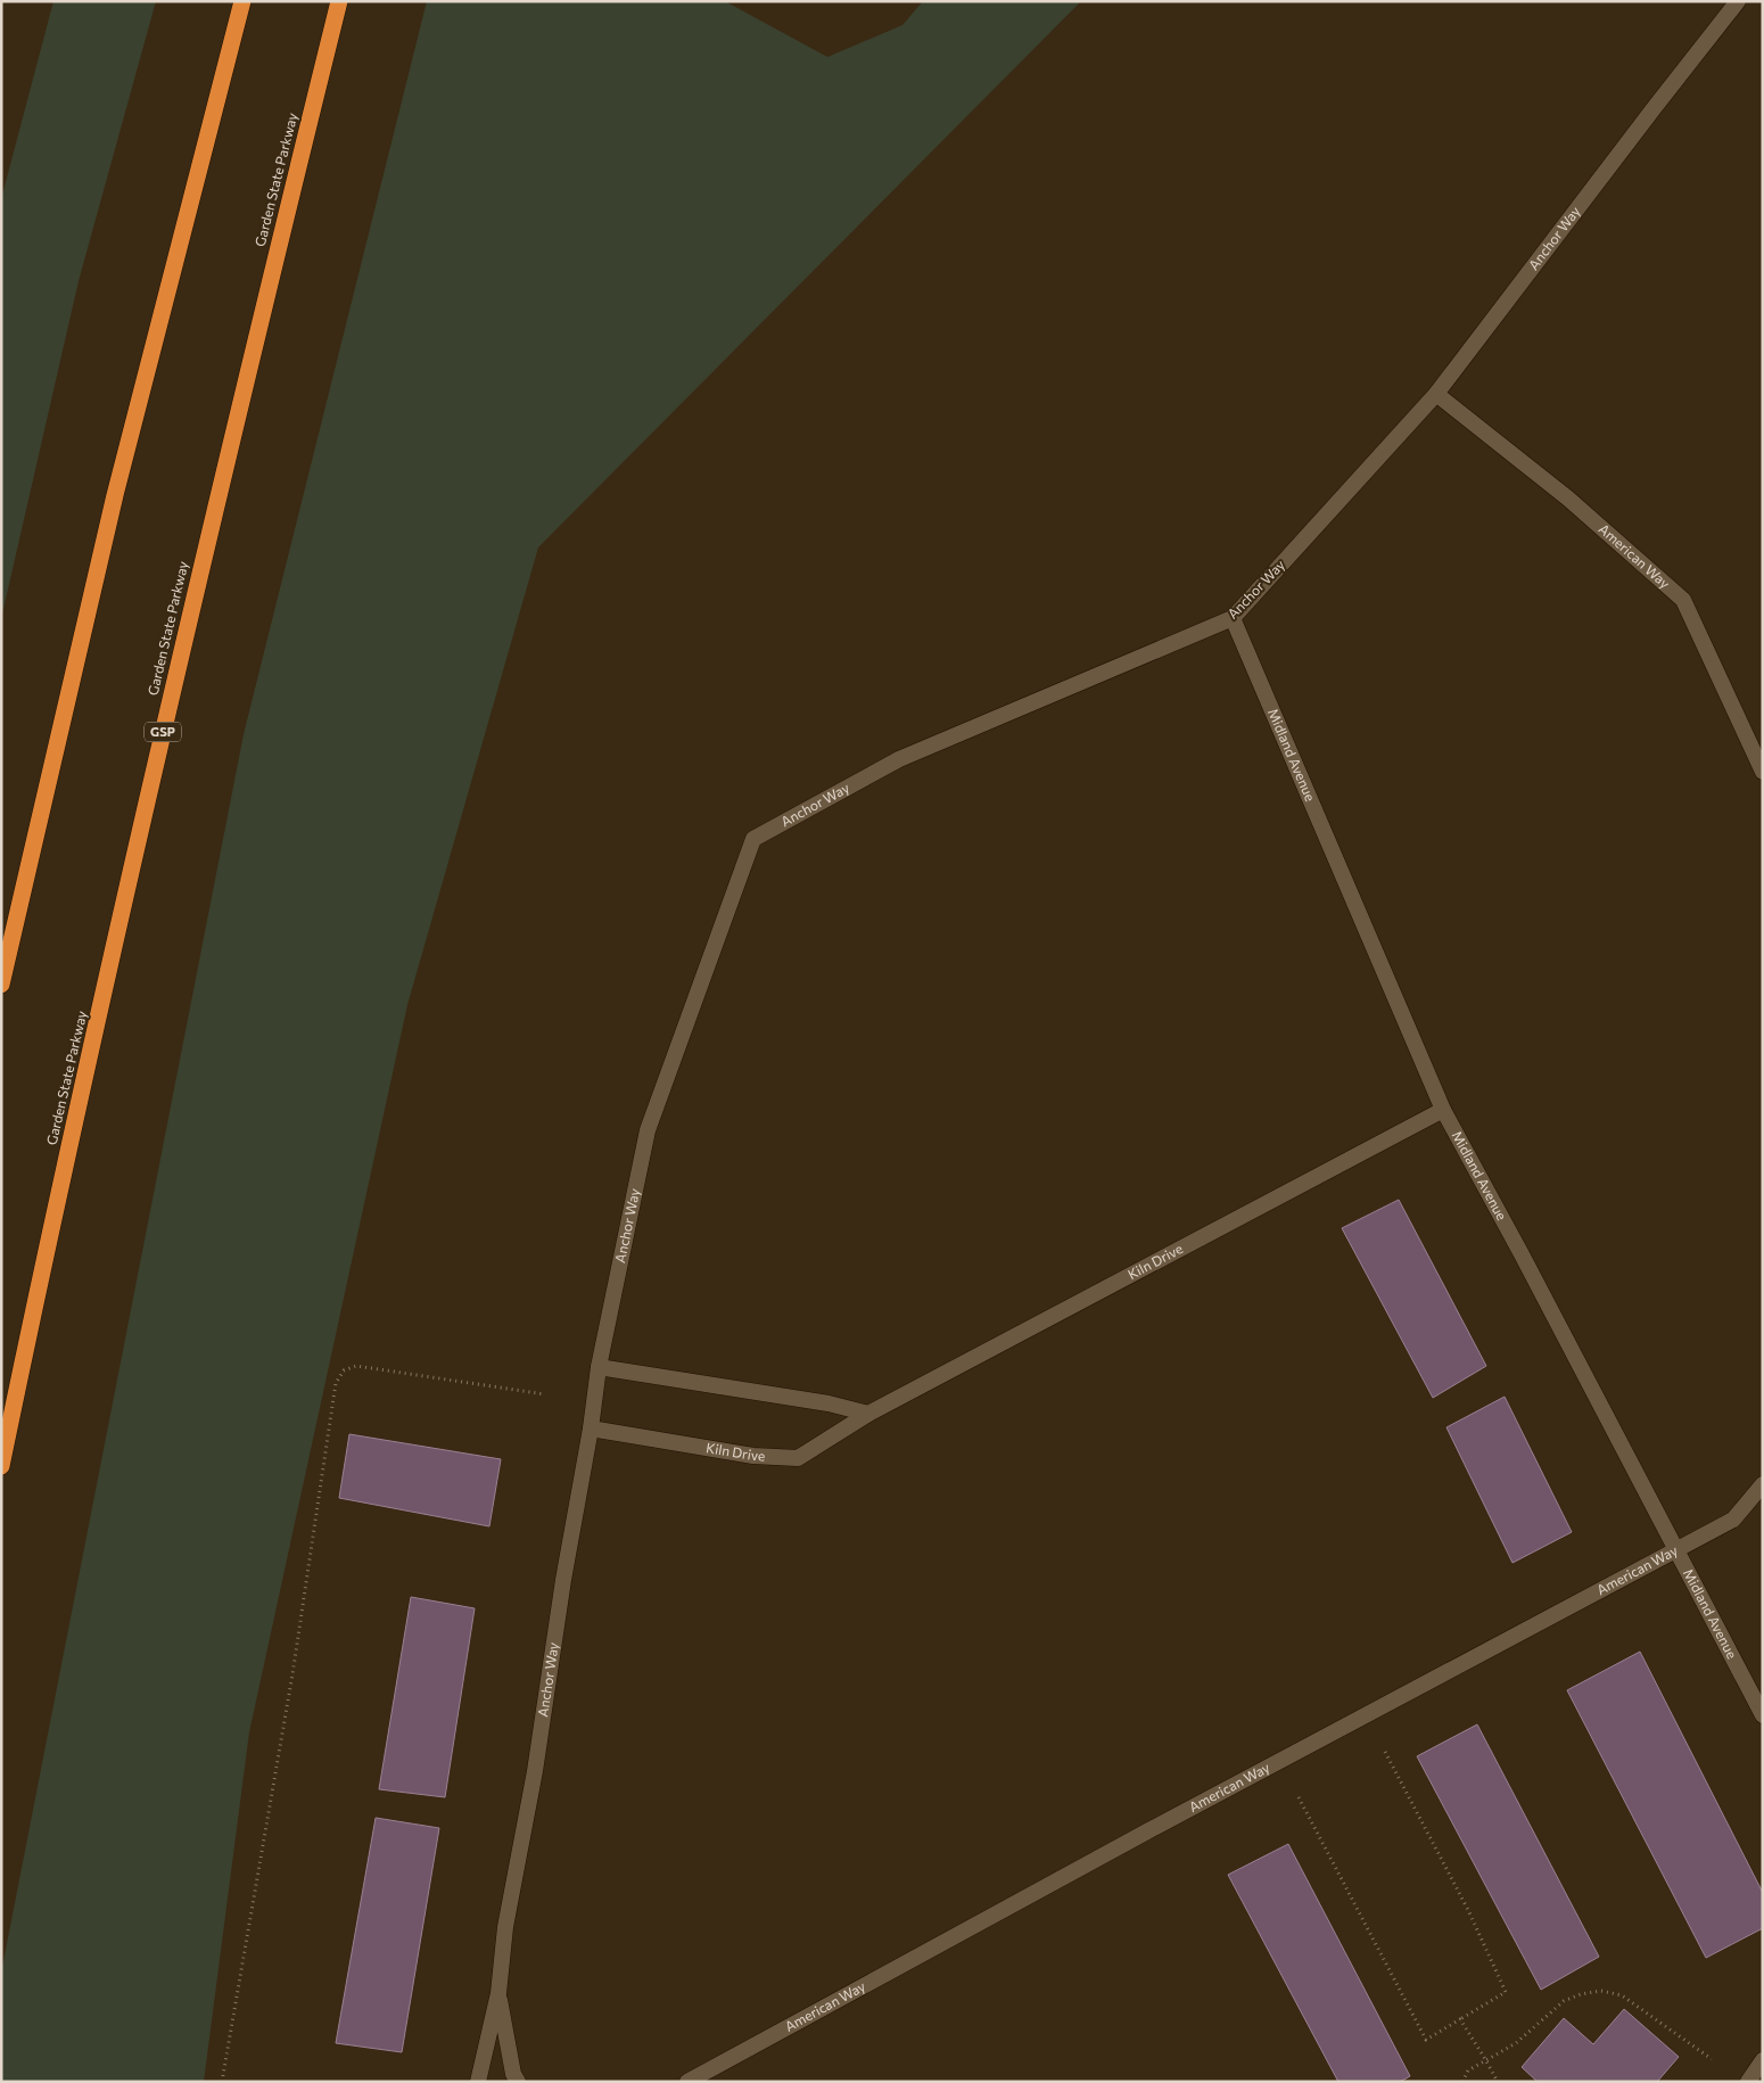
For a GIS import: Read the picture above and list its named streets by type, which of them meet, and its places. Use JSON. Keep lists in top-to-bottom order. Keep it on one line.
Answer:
{"streets":{"highway":["Garden State Parkway","GSP"],"street":["Anchor Way","American Way","Midland Avenue","Kiln Drive"]},"crossings":[["Anchor Way","American Way"],["Anchor Way","Midland Avenue"],["Anchor Way","Kiln Drive"],["American Way","Midland Avenue"],["Midland Avenue","Kiln Drive"]]}
